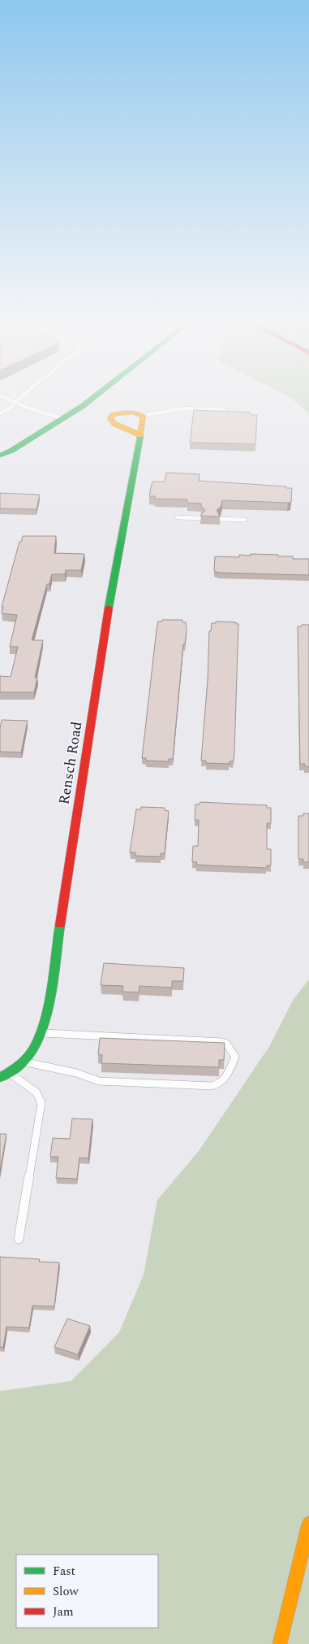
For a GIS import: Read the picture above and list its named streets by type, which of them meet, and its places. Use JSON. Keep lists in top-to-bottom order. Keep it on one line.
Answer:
{"streets":{"main road":["Rensch Road"]},"legend":["Fast","Slow","Jam"]}
